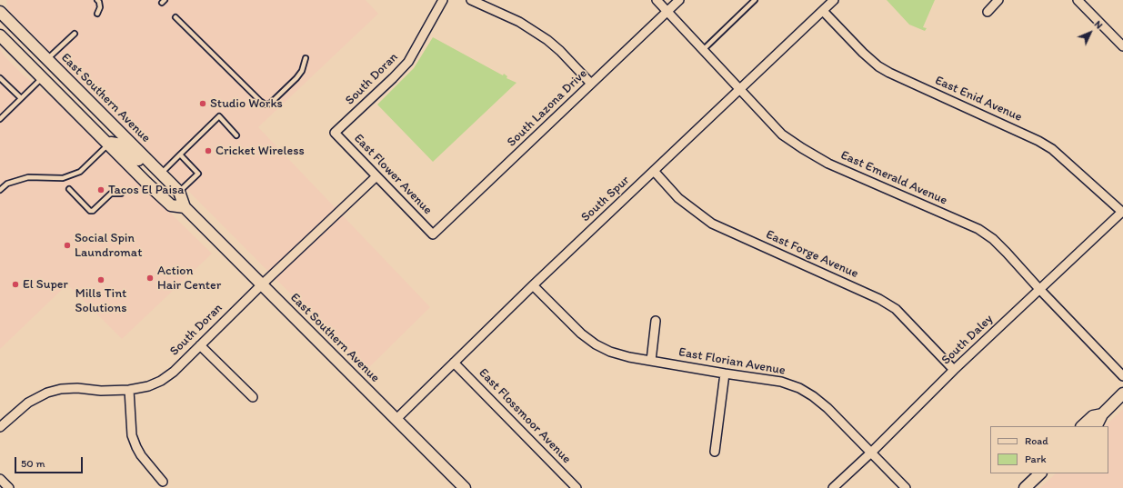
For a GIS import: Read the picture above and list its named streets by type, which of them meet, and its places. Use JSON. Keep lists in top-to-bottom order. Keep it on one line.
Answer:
{"streets":{"main road":["East Southern Avenue"],"street":["South Doran","East Enid Avenue","South Lazona Drive","East Flower Avenue","East Emerald Avenue","South Spur","East Forge Avenue","South Daley","East Florian Avenue","East Flossmoor Avenue"]},"crossings":[["South Doran","East Southern Avenue"],["South Doran","East Flower Avenue"],["East Southern Avenue","South Spur"],["East Enid Avenue","South Spur"],["East Enid Avenue","South Daley"],["South Lazona Drive","East Flower Avenue"],["South Lazona Drive","East Emerald Avenue"],["East Emerald Avenue","South Spur"],["East Emerald Avenue","South Daley"],["South Spur","East Forge Avenue"],["South Spur","East Florian Avenue"],["South Spur","East Flossmoor Avenue"],["East Forge Avenue","South Daley"],["South Daley","East Florian Avenue"]],"places":["Studio Works","Cricket Wireless","Tacos El Paisa","Social Spin Laundromat","Action Hair Center","Mills Tint Solutions","El Super"],"legend":["Road","Park"],"scale_bar":"50 m","north":"top right"}
